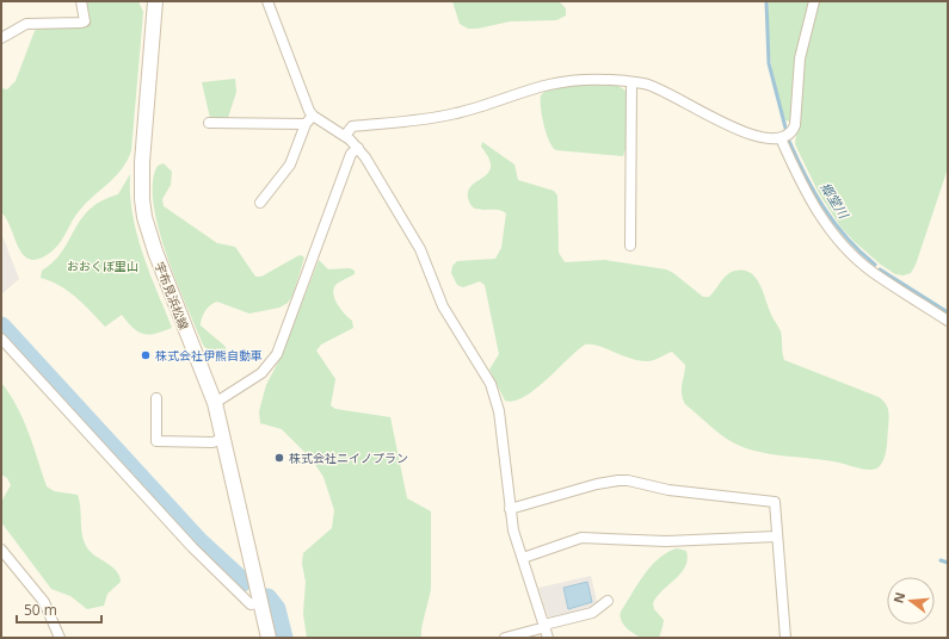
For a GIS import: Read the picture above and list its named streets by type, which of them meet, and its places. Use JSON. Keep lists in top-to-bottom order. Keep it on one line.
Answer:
{"streets":{"main road":["宇布見浜松線"]},"water":["郷堂川"],"parks":["おおくぼ里山"],"places":["株式会社伊熊自動車","株式会社ニイノプラン"],"scale_bar":"50 m","north":"left"}
